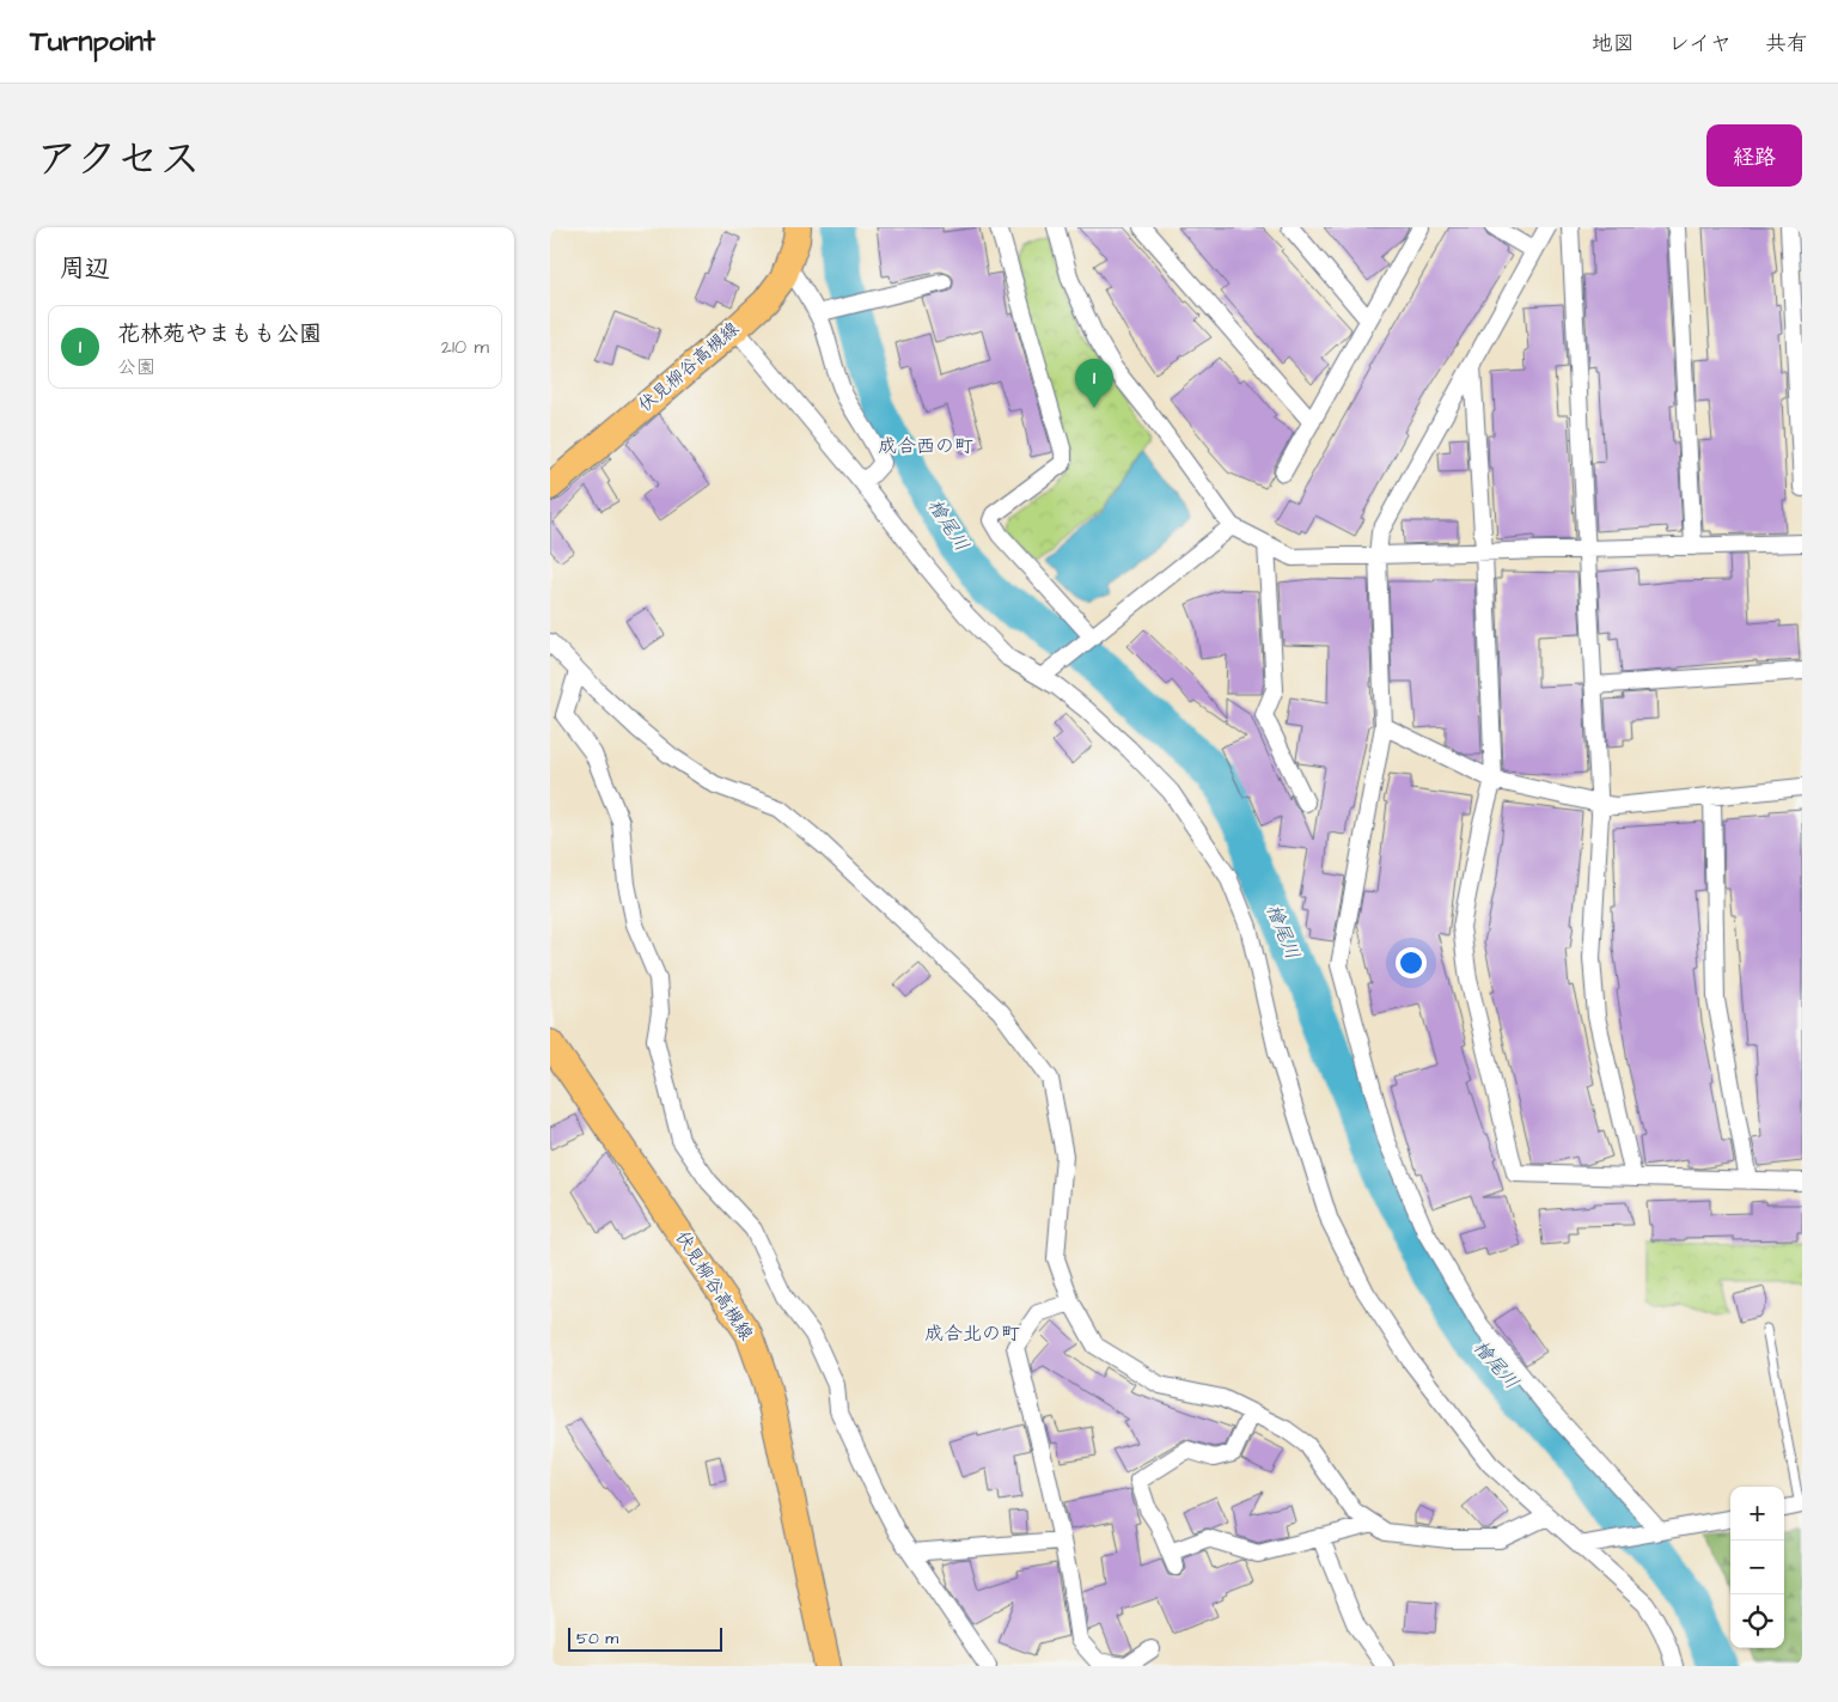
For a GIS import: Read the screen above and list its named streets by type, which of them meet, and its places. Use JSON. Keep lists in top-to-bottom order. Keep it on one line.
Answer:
{"streets":{"main road":["伏見柳谷高槻線"]},"districts":["成合西の町","成合北の町"],"water":["檜尾川"],"scale_bar":"50 m","page":{"header":"Turnpoint","nav":["地図","レイヤ","共有"],"title":"アクセス","buttons":"経路","heading":"周辺","list":[{"mark":"1","name":"花林苑やまもも公園","note":"公園","value":"210 m"}],"pins":"1","map_buttons":["+","−"],"scale":"50 m"}}
